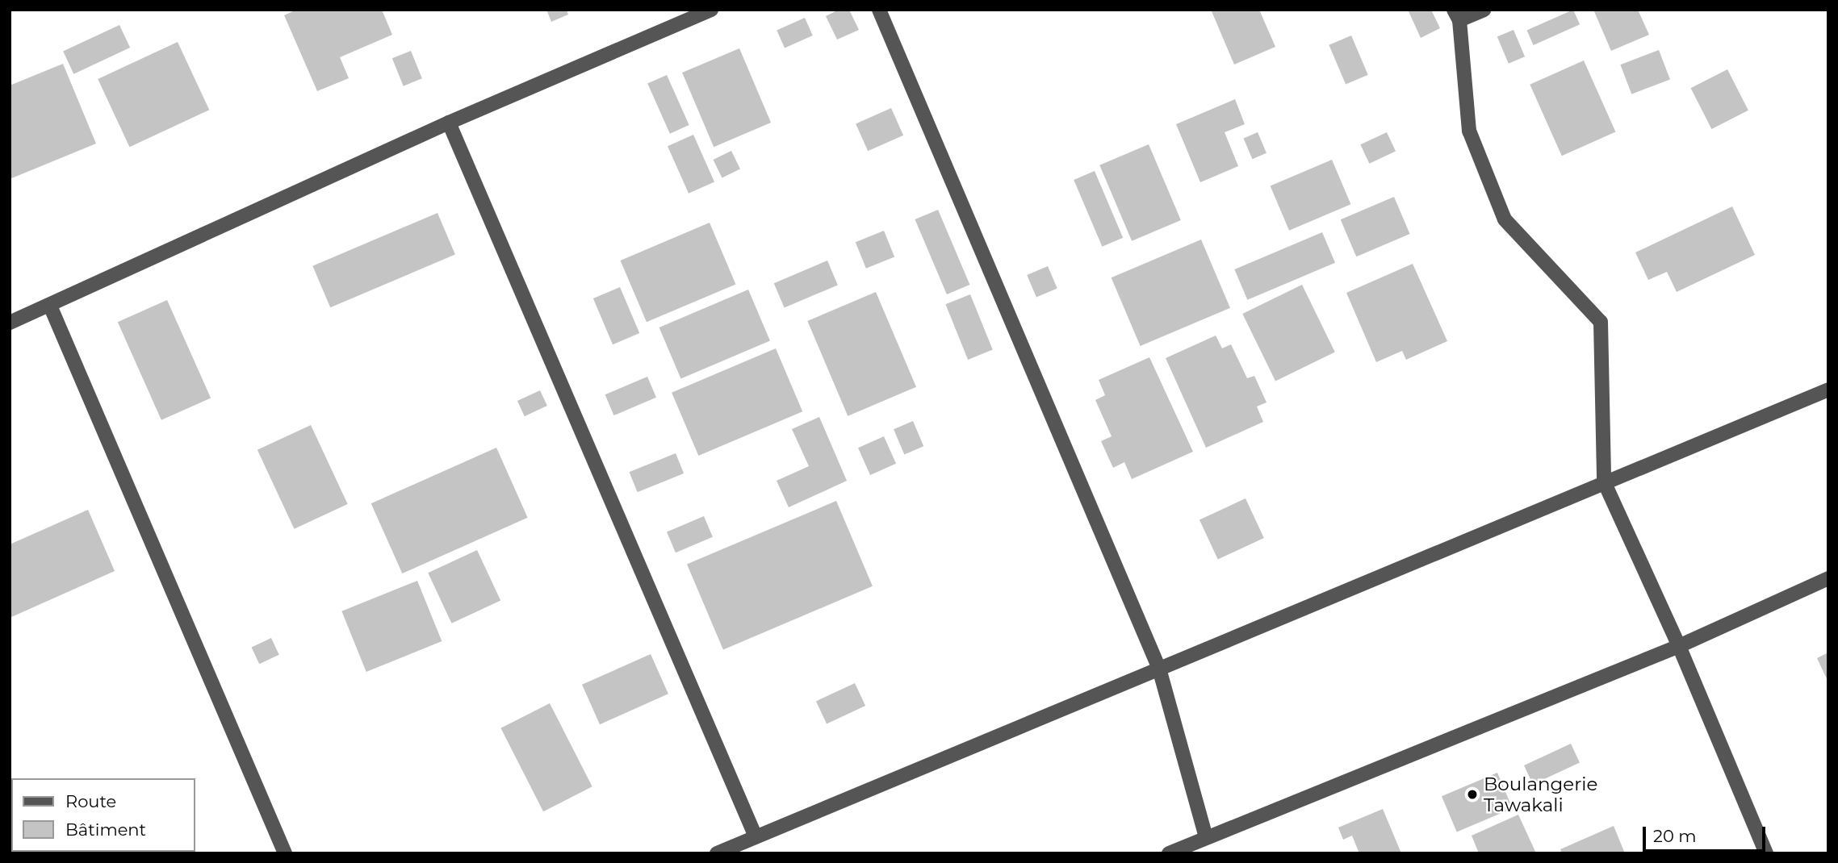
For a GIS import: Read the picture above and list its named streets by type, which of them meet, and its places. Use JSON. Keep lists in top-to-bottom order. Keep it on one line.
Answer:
{"places":["Boulangerie Tawakali"],"legend":["Route","Bâtiment"],"scale_bar":"20 m"}
